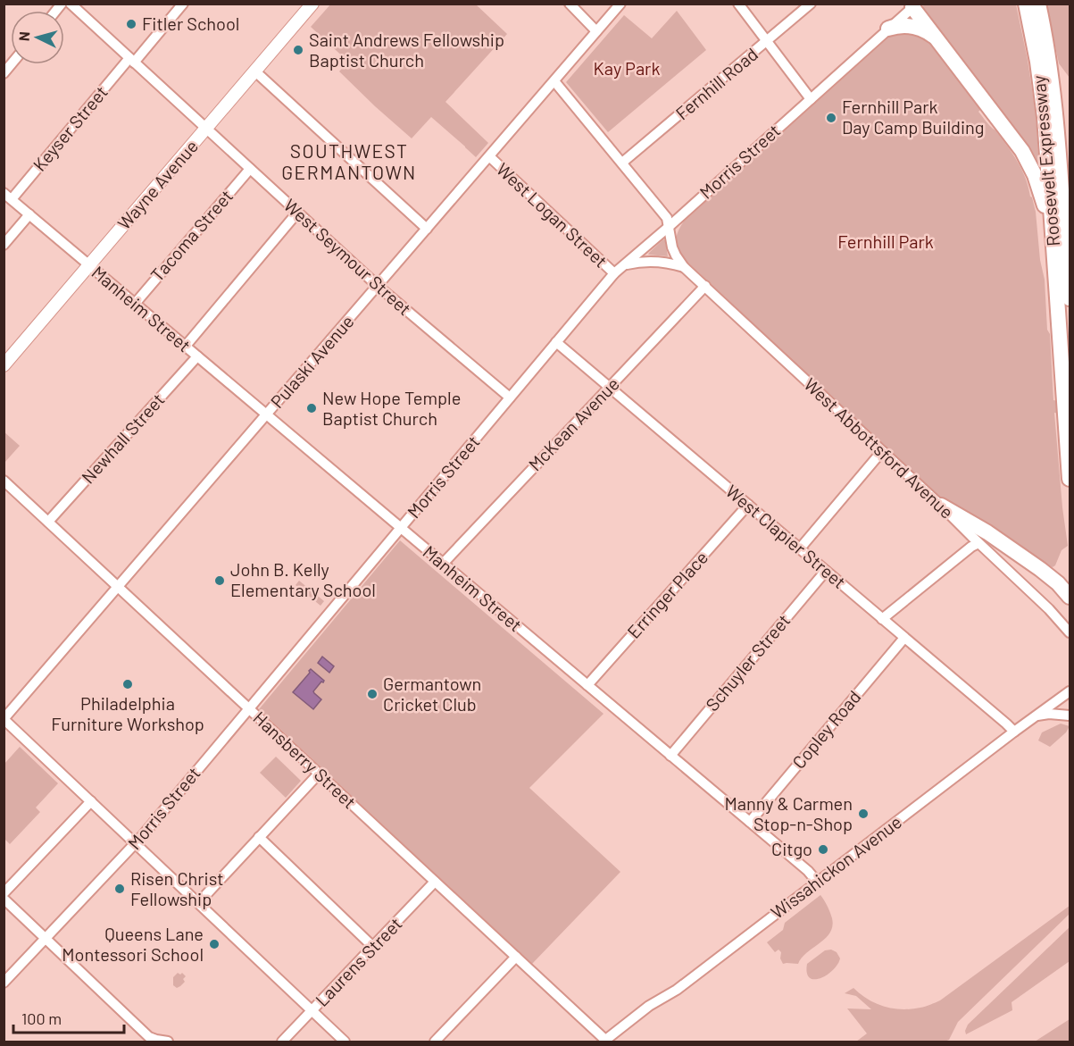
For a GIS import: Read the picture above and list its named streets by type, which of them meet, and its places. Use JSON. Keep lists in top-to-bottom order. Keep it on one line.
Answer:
{"streets":{"highway":["Roosevelt Expressway"],"main road":["Wayne Avenue"],"street":["Fernhill Road","Keyser Street","Morris Street","West Logan Street","Tacoma Street","West Seymour Street","Manheim Street","Pulaski Avenue","McKean Avenue","Newhall Street","West Abbottsford Avenue","West Clapier Street","Erringer Place","Schuyler Street","Copley Road","Hansberry Street","Wissahickon Avenue","Laurens Street"]},"crossings":[["Fernhill Road","West Abbottsford Avenue"],["Keyser Street","West Seymour Street"],["Keyser Street","Manheim Street"],["Morris Street","West Logan Street"],["Morris Street","West Seymour Street"],["Morris Street","Manheim Street"],["Morris Street","West Abbottsford Avenue"],["Morris Street","West Clapier Street"],["Morris Street","Hansberry Street"],["Wayne Avenue","West Seymour Street"],["Wayne Avenue","Manheim Street"],["West Logan Street","Pulaski Avenue"],["Tacoma Street","West Seymour Street"],["Tacoma Street","Manheim Street"],["West Seymour Street","Pulaski Avenue"],["Manheim Street","Pulaski Avenue"],["Manheim Street","McKean Avenue"],["Manheim Street","Newhall Street"],["Manheim Street","Erringer Place"],["Manheim Street","Schuyler Street"],["Manheim Street","Copley Road"],["Manheim Street","Wissahickon Avenue"],["Pulaski Avenue","West Abbottsford Avenue"],["Pulaski Avenue","Hansberry Street"],["McKean Avenue","West Abbottsford Avenue"],["McKean Avenue","West Clapier Street"],["Newhall Street","Hansberry Street"],["West Clapier Street","Erringer Place"],["West Clapier Street","Schuyler Street"],["West Clapier Street","Copley Road"],["West Clapier Street","Wissahickon Avenue"],["Hansberry Street","Wissahickon Avenue"],["Hansberry Street","Laurens Street"]],"districts":["SOUTHWEST GERMANTOWN"],"parks":["Kay Park","Fernhill Park"],"places":["Fitler School","Saint Andrews Fellowship Baptist Church","Fernhill Park Day Camp Building","New Hope Temple Baptist Church","John B. Kelly Elementary School","Philadelphia Furniture Workshop","Germantown Cricket Club","Manny & Carmen Stop-n-Shop","Citgo","Risen Christ Fellowship","Queens Lane Montessori School"],"scale_bar":"100 m","north":"left"}
